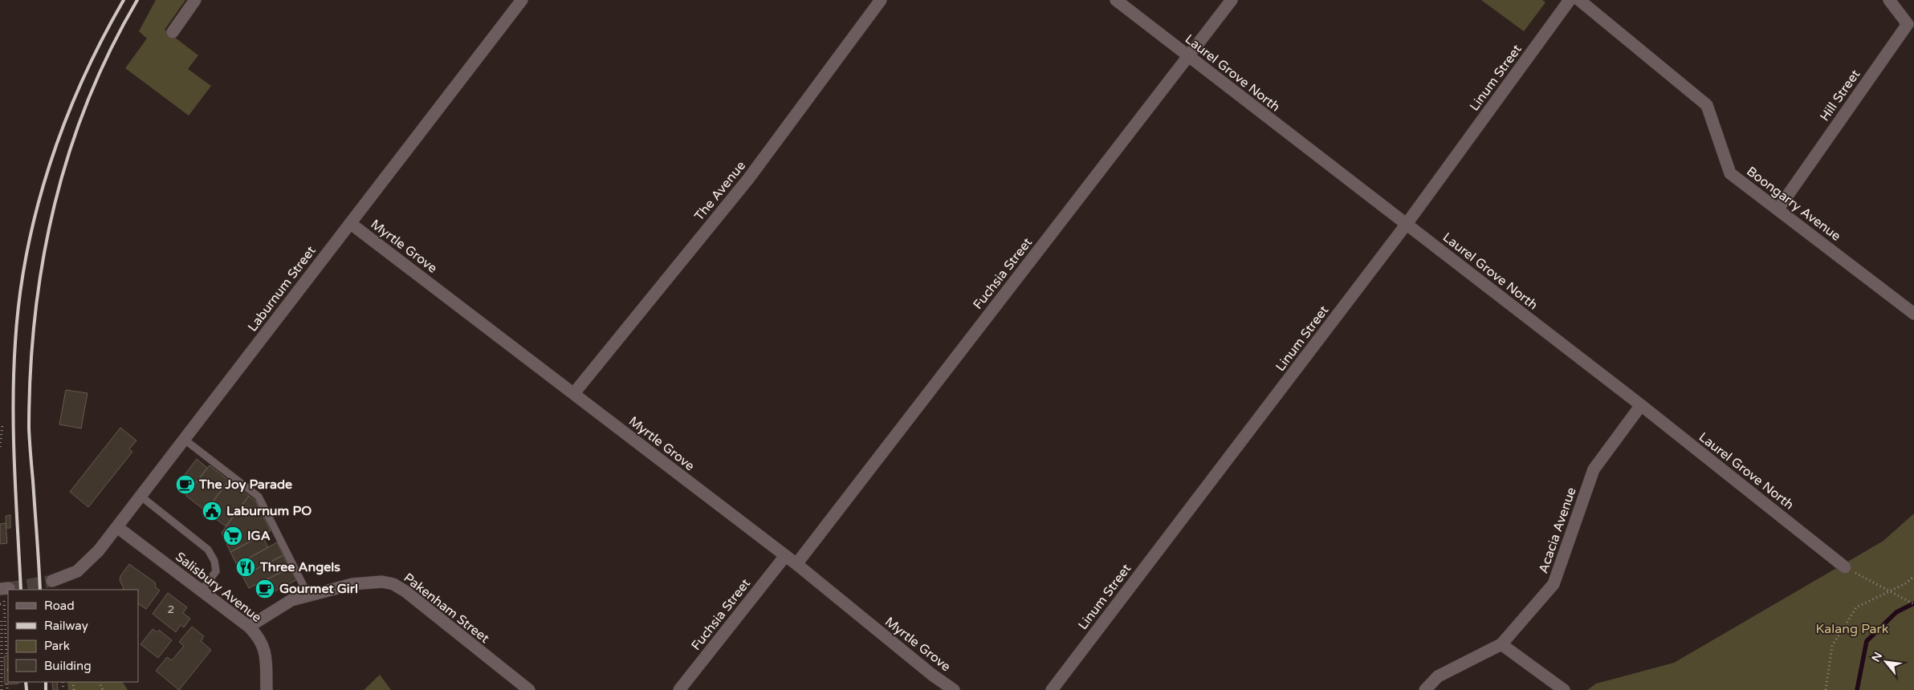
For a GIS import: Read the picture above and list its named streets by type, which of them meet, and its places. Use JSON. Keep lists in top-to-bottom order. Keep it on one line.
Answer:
{"streets":{"street":["Laurel Grove North","Linum Street","Hill Street","The Avenue","Boongarry Avenue","Myrtle Grove","Fuchsia Street","Laburnum Street","Acacia Avenue","Salisbury Avenue","Pakenham Street"]},"crossings":[["Laurel Grove North","Linum Street"],["Laurel Grove North","Fuchsia Street"],["Laurel Grove North","Acacia Avenue"],["Hill Street","Boongarry Avenue"],["The Avenue","Myrtle Grove"],["Myrtle Grove","Fuchsia Street"],["Myrtle Grove","Laburnum Street"],["Laburnum Street","Salisbury Avenue"],["Salisbury Avenue","Pakenham Street"]],"parks":["Kalang Park"],"places":{"cafe":["The Joy Parade","Gourmet Girl"],"public building":["Laburnum PO"],"supermarket":["IGA"],"restaurant":["Three Angels"]},"house_numbers":["2"],"legend":["Road","Railway","Park","Building"],"north":"top left"}
